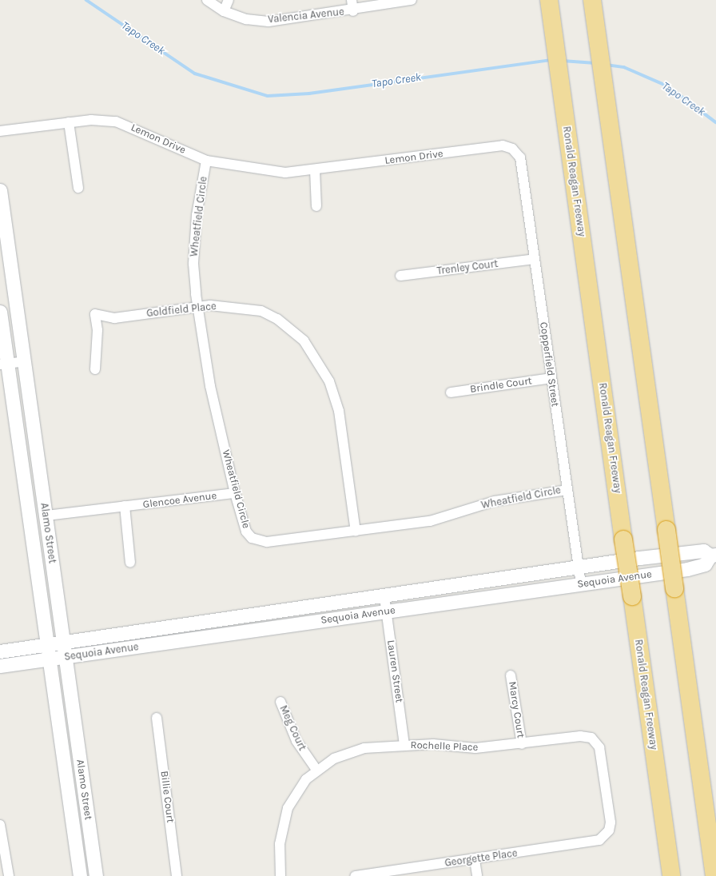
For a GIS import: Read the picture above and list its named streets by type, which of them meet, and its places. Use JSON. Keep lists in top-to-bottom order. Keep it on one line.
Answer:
{"streets":{"highway":["Ronald Reagan Freeway"],"main road":["Alamo Street","Sequoia Avenue"],"street":["Valencia Avenue","Lemon Drive","Wheatfield Circle","Trenley Court","Goldfield Place","Copperfield Street","Brindle Court","Glencoe Avenue","Lauren Street","Marcy Court","Meg Court","Rochelle Place","Billie Court","Georgette Place"]},"crossings":[["Lemon Drive","Wheatfield Circle"],["Lemon Drive","Copperfield Street"],["Wheatfield Circle","Goldfield Place"],["Wheatfield Circle","Copperfield Street"],["Wheatfield Circle","Glencoe Avenue"],["Trenley Court","Copperfield Street"],["Copperfield Street","Brindle Court"],["Copperfield Street","Sequoia Avenue"],["Glencoe Avenue","Alamo Street"],["Alamo Street","Sequoia Avenue"],["Sequoia Avenue","Lauren Street"],["Lauren Street","Rochelle Place"],["Marcy Court","Rochelle Place"],["Meg Court","Rochelle Place"],["Rochelle Place","Georgette Place"]],"water":["Tapo Creek"]}
